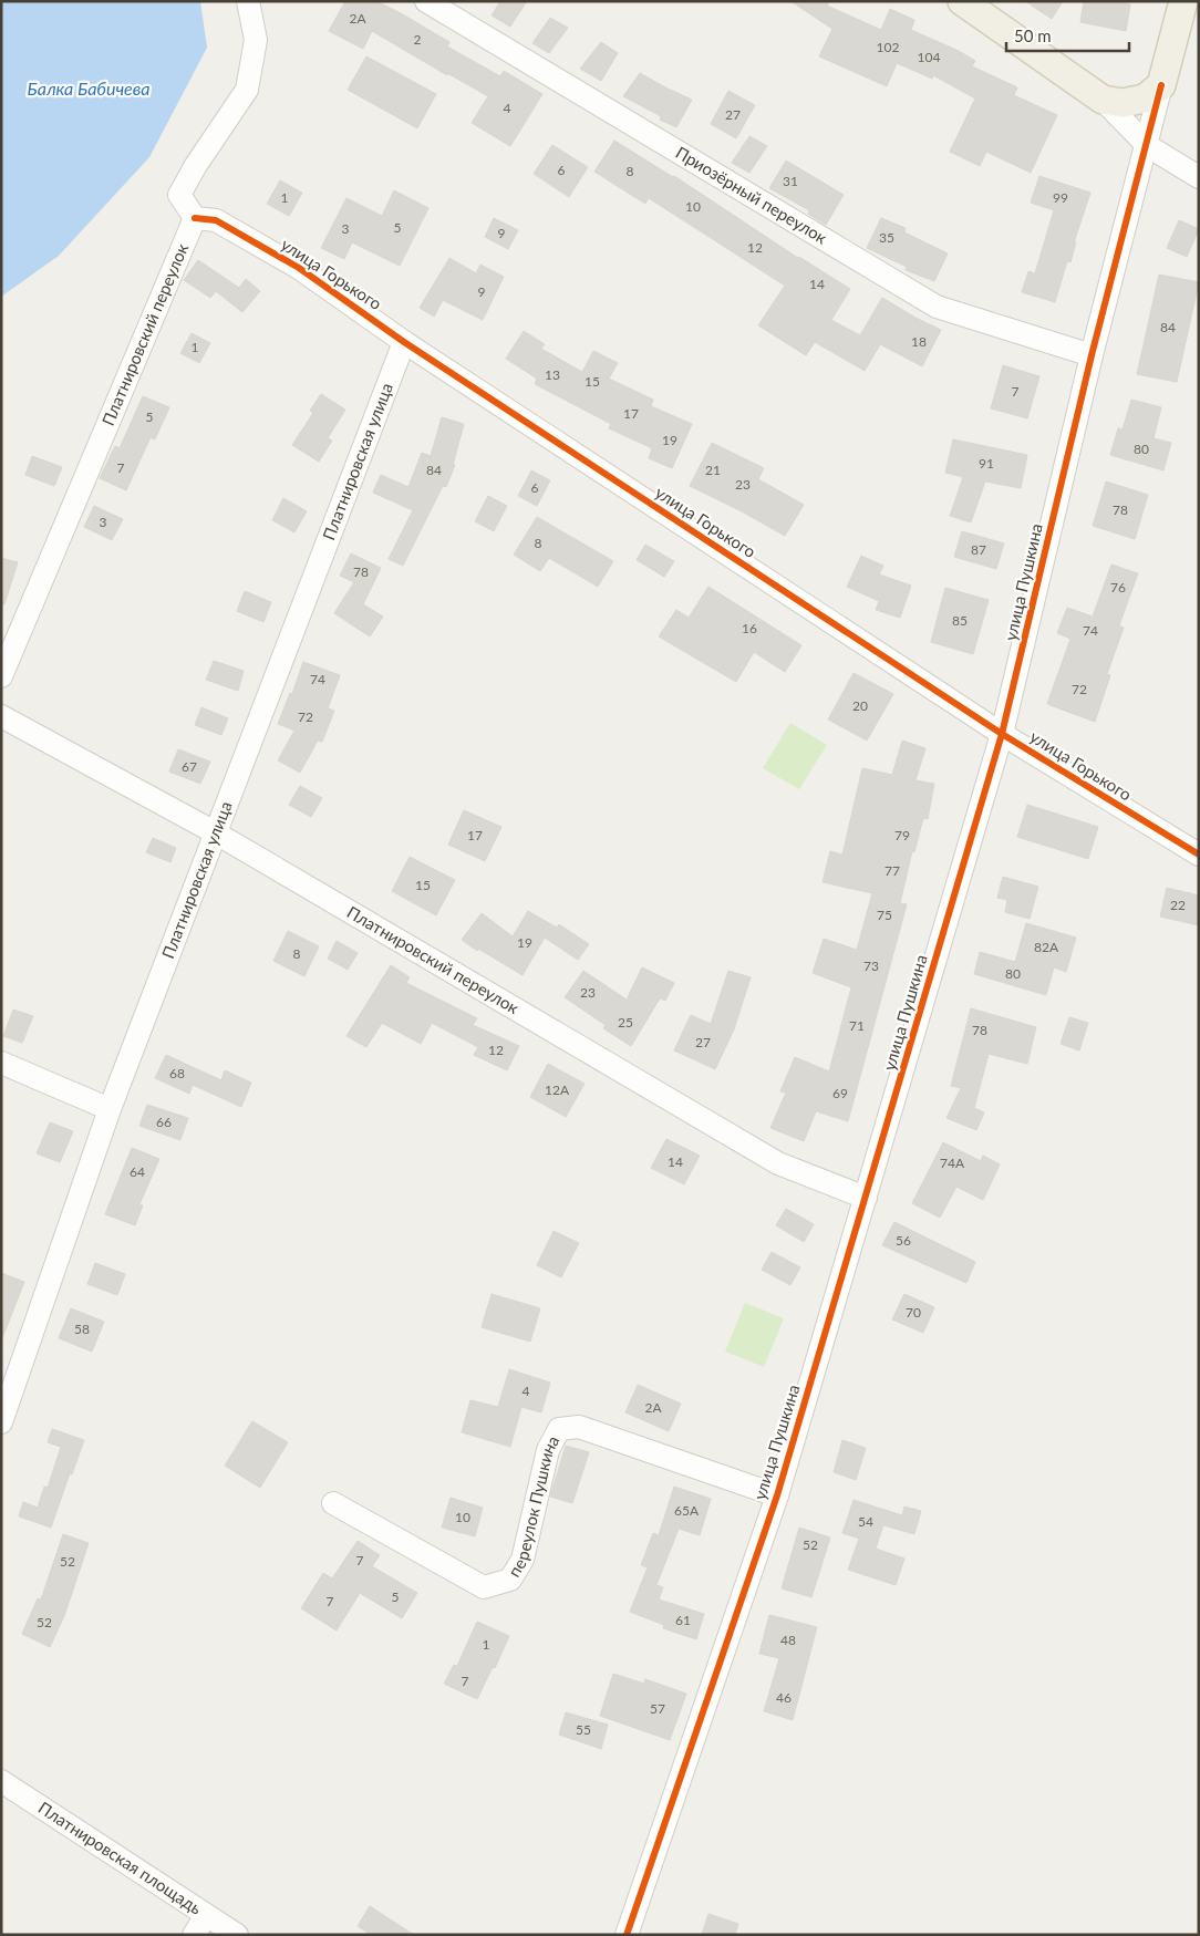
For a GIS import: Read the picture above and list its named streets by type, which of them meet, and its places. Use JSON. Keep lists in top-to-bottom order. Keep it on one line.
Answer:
{"streets":{"main road":["улица Пушкина"],"street":["Приозёрный переулок","улица Горького","Платнировский переулок","Платнировская улица","переулок Пушкина","Платнировская площадь"]},"crossings":[["Приозёрный переулок","улица Пушкина"],["улица Горького","Платнировский переулок"],["улица Горького","Платнировская улица"],["улица Горького","улица Пушкина"],["Платнировский переулок","Платнировская улица"],["Платнировский переулок","улица Пушкина"],["улица Пушкина","переулок Пушкина"]],"water":["Балка Бабичева"],"house_numbers":["2А","2","102","104","4","27","6","8","31","1","99","10","5","3","9","35","12","14","9","84","18","1","13","15","7","17","5","19","80","91","7","84","21","23","6","78","3","8","87","78","76","85","16","74","74","72","20","72","67","17","79","77","15","22","75","19","82А","8","73","80","23","25","71","78","27","12","68","12А","69","66","14","74А","64","56","70","58","4","2А","65А","10","54","52","7","52","5","7","61","52","48","1","7","46","57","55"],"scale_bar":"50 m"}
